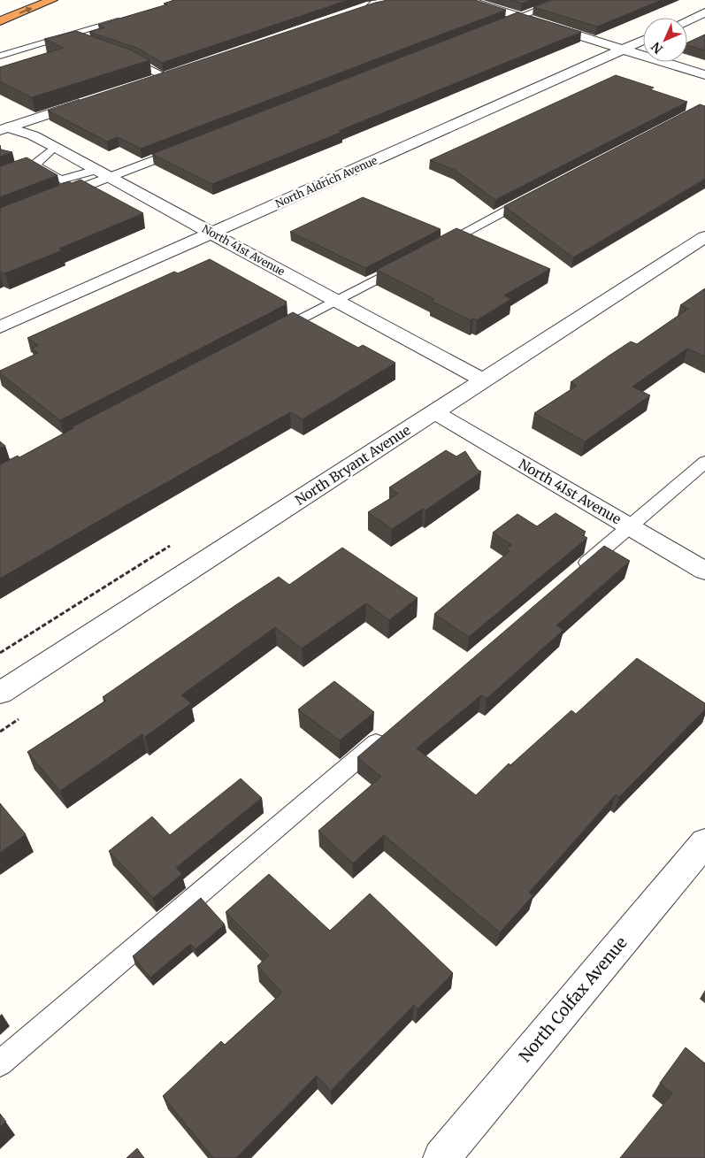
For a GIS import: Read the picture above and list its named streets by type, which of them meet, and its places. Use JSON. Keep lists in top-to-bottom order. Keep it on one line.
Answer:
{"streets":{"street":["North Aldrich Avenue","North 41st Avenue","North Bryant Avenue","North Colfax Avenue"]},"crossings":[["North Aldrich Avenue","North 41st Avenue"],["North 41st Avenue","North Bryant Avenue"]],"north":"bottom left"}
